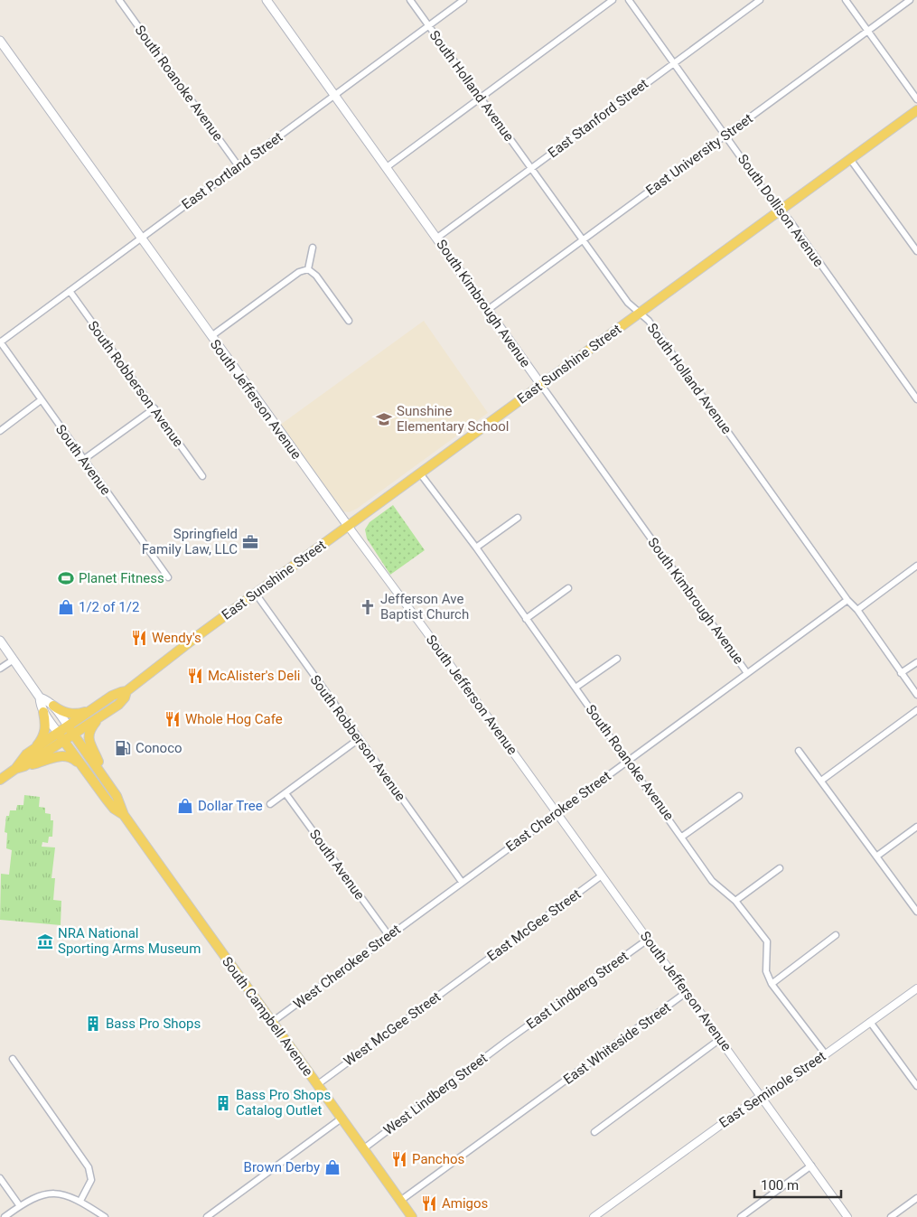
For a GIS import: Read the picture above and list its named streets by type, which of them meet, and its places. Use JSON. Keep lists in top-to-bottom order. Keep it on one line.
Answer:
{"streets":{"main road":["South Kimbrough Avenue","East Sunshine Street","South Jefferson Avenue","South Campbell Avenue"],"street":["South Roanoke Avenue","South Holland Avenue","East Stanford Street","East University Street","East Portland Street","South Dollison Avenue","South Robberson Avenue","South Avenue","East Cherokee Street","East McGee Street","West Cherokee Street","East Lindberg Street","West McGee Street","East Whiteside Street","East Seminole Street","West Lindberg Street"]},"crossings":[["South Roanoke Avenue","East Portland Street"],["South Roanoke Avenue","East Sunshine Street"],["South Roanoke Avenue","East Cherokee Street"],["South Roanoke Avenue","East Seminole Street"],["South Holland Avenue","East Stanford Street"],["South Holland Avenue","East University Street"],["South Holland Avenue","East Portland Street"],["South Holland Avenue","East Sunshine Street"],["South Holland Avenue","East Cherokee Street"],["East Stanford Street","South Dollison Avenue"],["East Stanford Street","South Kimbrough Avenue"],["East University Street","South Dollison Avenue"],["East University Street","South Kimbrough Avenue"],["East Portland Street","South Kimbrough Avenue"],["East Portland Street","South Robberson Avenue"],["East Portland Street","South Jefferson Avenue"],["East Portland Street","South Avenue"],["South Dollison Avenue","East Sunshine Street"],["South Kimbrough Avenue","East Sunshine Street"],["South Kimbrough Avenue","East Cherokee Street"],["East Sunshine Street","South Robberson Avenue"],["East Sunshine Street","South Jefferson Avenue"],["South Robberson Avenue","East Cherokee Street"],["South Jefferson Avenue","East Cherokee Street"],["South Jefferson Avenue","East McGee Street"],["South Jefferson Avenue","East Lindberg Street"],["South Jefferson Avenue","East Whiteside Street"],["South Jefferson Avenue","East Seminole Street"],["South Avenue","West Cherokee Street"],["East Cherokee Street","West Cherokee Street"],["East McGee Street","West McGee Street"],["West Cherokee Street","South Campbell Avenue"],["East Lindberg Street","West Lindberg Street"],["South Campbell Avenue","West McGee Street"],["South Campbell Avenue","East Whiteside Street"],["South Campbell Avenue","West Lindberg Street"]],"places":{"school or university":["Sunshine Elementary School"],"office":["Springfield Family Law, LLC"],"sports":["Planet Fitness"],"shop":["1/2 of 1/2","Dollar Tree","Brown Derby"],"church":["Jefferson Ave Baptist Church"],"restaurant":["Wendy's","McAlister's Deli","Whole Hog Cafe","Panchos","Amigos"],"fuel station":["Conoco"],"museum":["NRA National Sporting Arms Museum"],"building":["Bass Pro Shops","Bass Pro Shops Catalog Outlet"]},"scale_bar":"100 m"}
